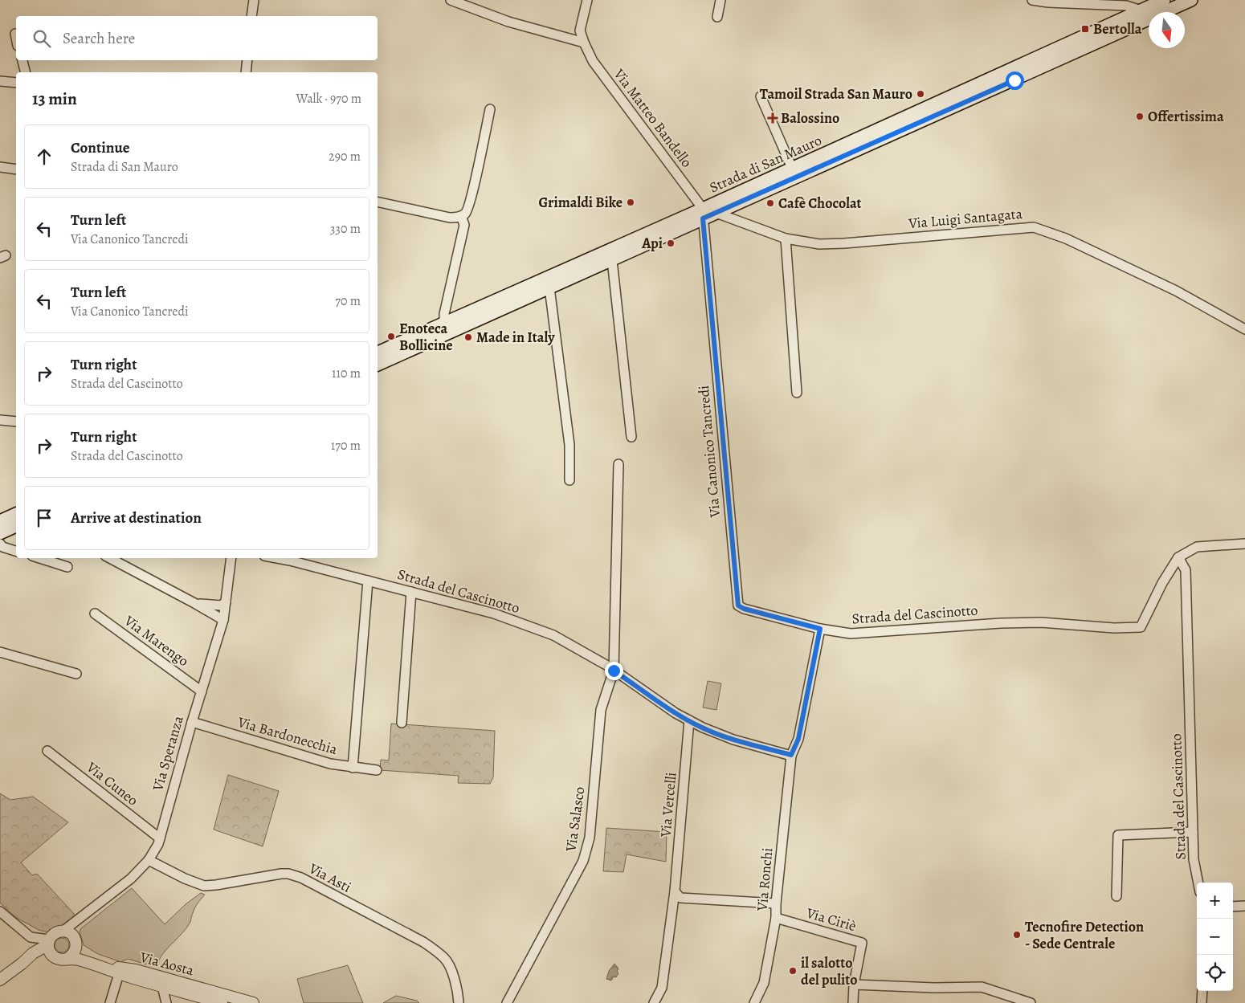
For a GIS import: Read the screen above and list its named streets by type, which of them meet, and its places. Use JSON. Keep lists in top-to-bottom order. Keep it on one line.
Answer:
{"streets":{"main road":["Strada di San Mauro"],"street":["Via Matteo Bandello","Via Luigi Santagata","Via Canonico Tancredi","Strada del Cascinotto","Via Marengo","Via Bardonecchia","Via Speranza","Via Cuneo","Via Vercelli","Via Salasco","Via Asti","Via Ronchi","Via Ciriè","Via Aosta"]},"crossings":[["Via Matteo Bandello","Strada di San Mauro"],["Via Matteo Bandello","Via Canonico Tancredi"],["Strada di San Mauro","Via Luigi Santagata"],["Strada di San Mauro","Via Canonico Tancredi"],["Via Canonico Tancredi","Strada del Cascinotto"],["Strada del Cascinotto","Via Vercelli"],["Strada del Cascinotto","Via Salasco"],["Strada del Cascinotto","Via Ronchi"],["Via Marengo","Via Speranza"],["Via Bardonecchia","Via Speranza"],["Via Speranza","Via Cuneo"],["Via Speranza","Via Asti"],["Via Speranza","Via Aosta"],["Via Ronchi","Via Ciriè"]],"places":{"transit":["Bertolla"],"other":["Tamoil Strada San Mauro","Offertissima","Grimaldi Bike","Cafè Chocolat","Api","Enoteca Bollicine","Made in Italy","Tecnofire Detection - Sede Centrale","il salotto del pulito"],"health":["Balossino"]},"north":"bottom","page":{"search":"Search here","heading":["13 min","Walk · 970 m"],"list":[["Continue","Strada di San Mauro","290 m"],["Turn left","Via Canonico Tancredi","330 m"],["Turn left","Via Canonico Tancredi","70 m"],["Turn right","Strada del Cascinotto","110 m"],["Turn right","Strada del Cascinotto","170 m"],"Arrive at destination"],"map_buttons":["+","−"]}}
